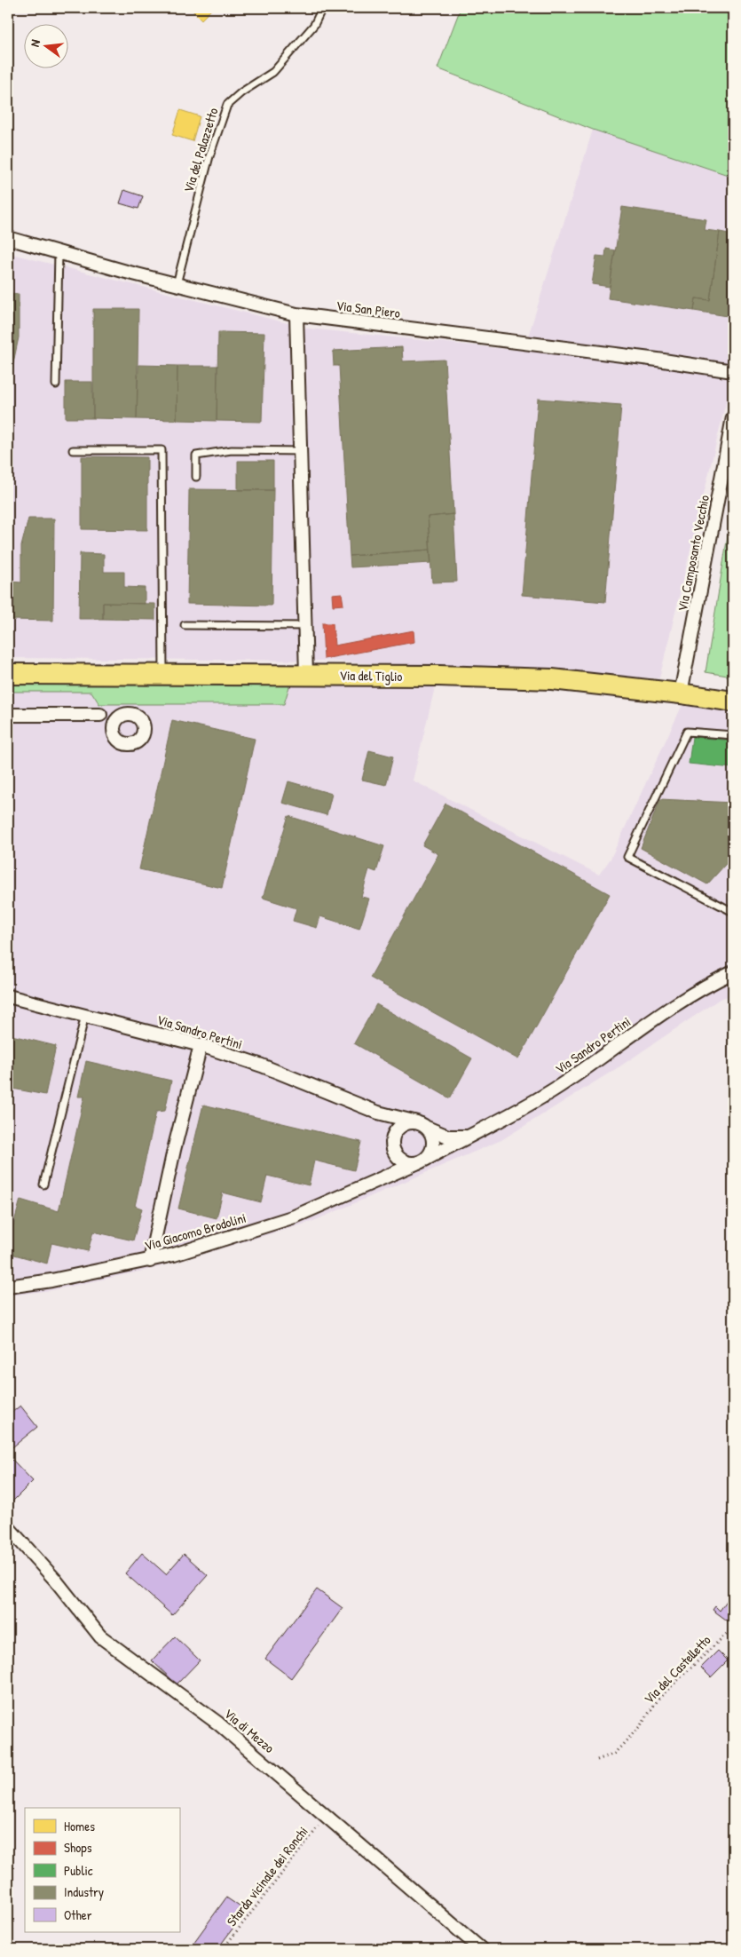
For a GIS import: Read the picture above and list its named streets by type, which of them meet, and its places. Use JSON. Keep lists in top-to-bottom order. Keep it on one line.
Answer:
{"streets":{"main road":["Via del Tiglio"],"street":["Via San Piero","Via Camposanto Vecchio","Via Sandro Pertini","Via Giacomo Brodolini","Via di Mezzo"],"lane":["Via del Palazzetto"],"path":["Via del Castelletto","Starda vicinale dei Ronchi"]},"crossings":[["Via del Palazzetto","Via San Piero"],["Via Camposanto Vecchio","Via del Tiglio"],["Via Sandro Pertini","Via Giacomo Brodolini"],["Via di Mezzo","Starda vicinale dei Ronchi"]],"legend":["Homes","Shops","Public","Industry","Other"],"north":"left"}
